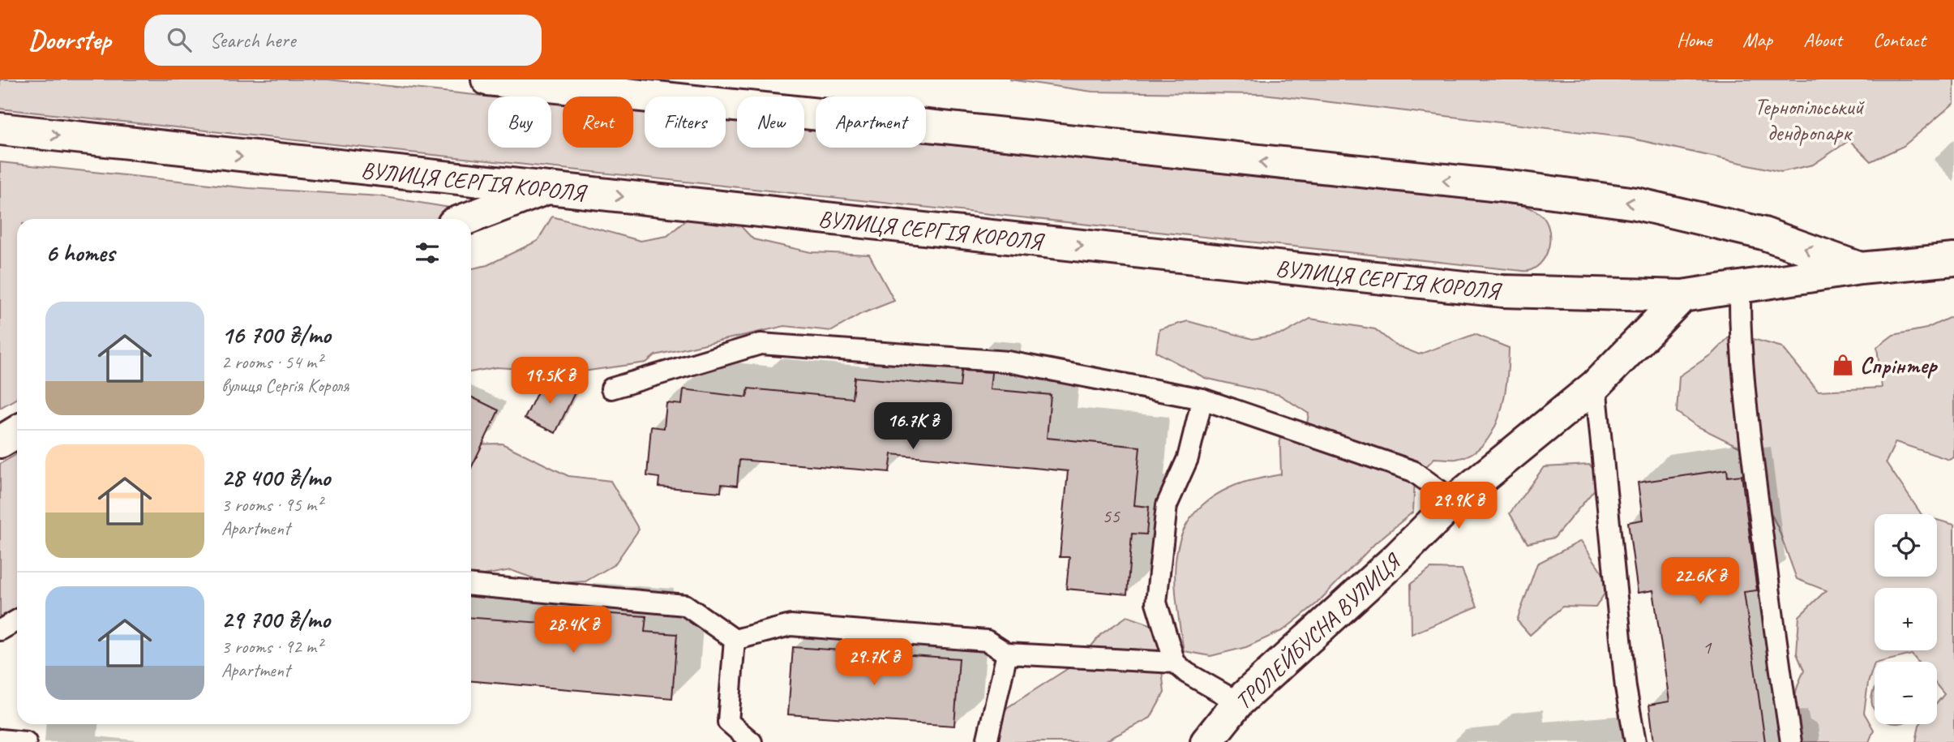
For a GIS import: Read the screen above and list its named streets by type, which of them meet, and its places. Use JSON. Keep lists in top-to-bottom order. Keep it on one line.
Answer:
{"streets":{"main road":["ВУЛИЦЯ СЕРГІЯ КОРОЛЯ","ТРОЛЕЙБУСНА ВУЛИЦЯ"]},"crossings":[["ВУЛИЦЯ СЕРГІЯ КОРОЛЯ","ТРОЛЕЙБУСНА ВУЛИЦЯ"]],"parks":["Тернопільський дендропарк"],"places":{"shop":["Спрінтер"]},"house_numbers":["55","1"],"page":{"header":"Doorstep","search":"Search here","nav":["Home","Map","About","Contact"],"chip":["Buy","Rent","Filters","New","Apartment"],"heading":"6 homes","list":[{"name":"16 700 ₴/mo","note":"2 rooms · 54 m² · вулиця Сергія Короля"},{"name":"28 400 ₴/mo","note":"3 rooms · 95 m² · Apartment"},{"name":"29 700 ₴/mo","note":"3 rooms · 92 m² · Apartment"}],"price":["19.5K ₴","16.7K ₴","29.9K ₴","22.6K ₴","28.4K ₴","29.7K ₴"],"map_buttons":["+","−"]}}
